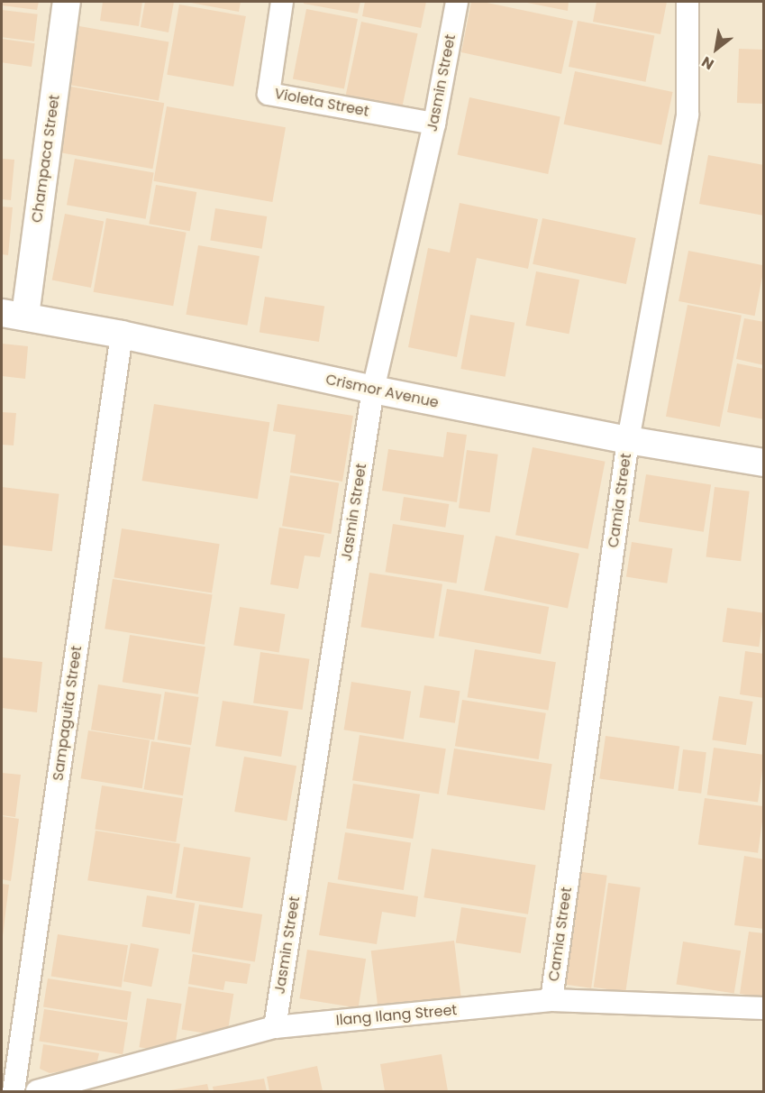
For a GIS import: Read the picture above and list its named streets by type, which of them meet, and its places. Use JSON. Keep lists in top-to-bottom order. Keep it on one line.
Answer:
{"streets":{"street":["Jasmin Street","Violeta Street","Champaca Street","Crismor Avenue","Camia Street","Sampaguita Street","Ilang Ilang Street"]},"crossings":[["Jasmin Street","Violeta Street"],["Jasmin Street","Crismor Avenue"],["Jasmin Street","Ilang Ilang Street"],["Champaca Street","Crismor Avenue"],["Crismor Avenue","Camia Street"],["Crismor Avenue","Sampaguita Street"],["Camia Street","Ilang Ilang Street"]],"north":"bottom left"}
